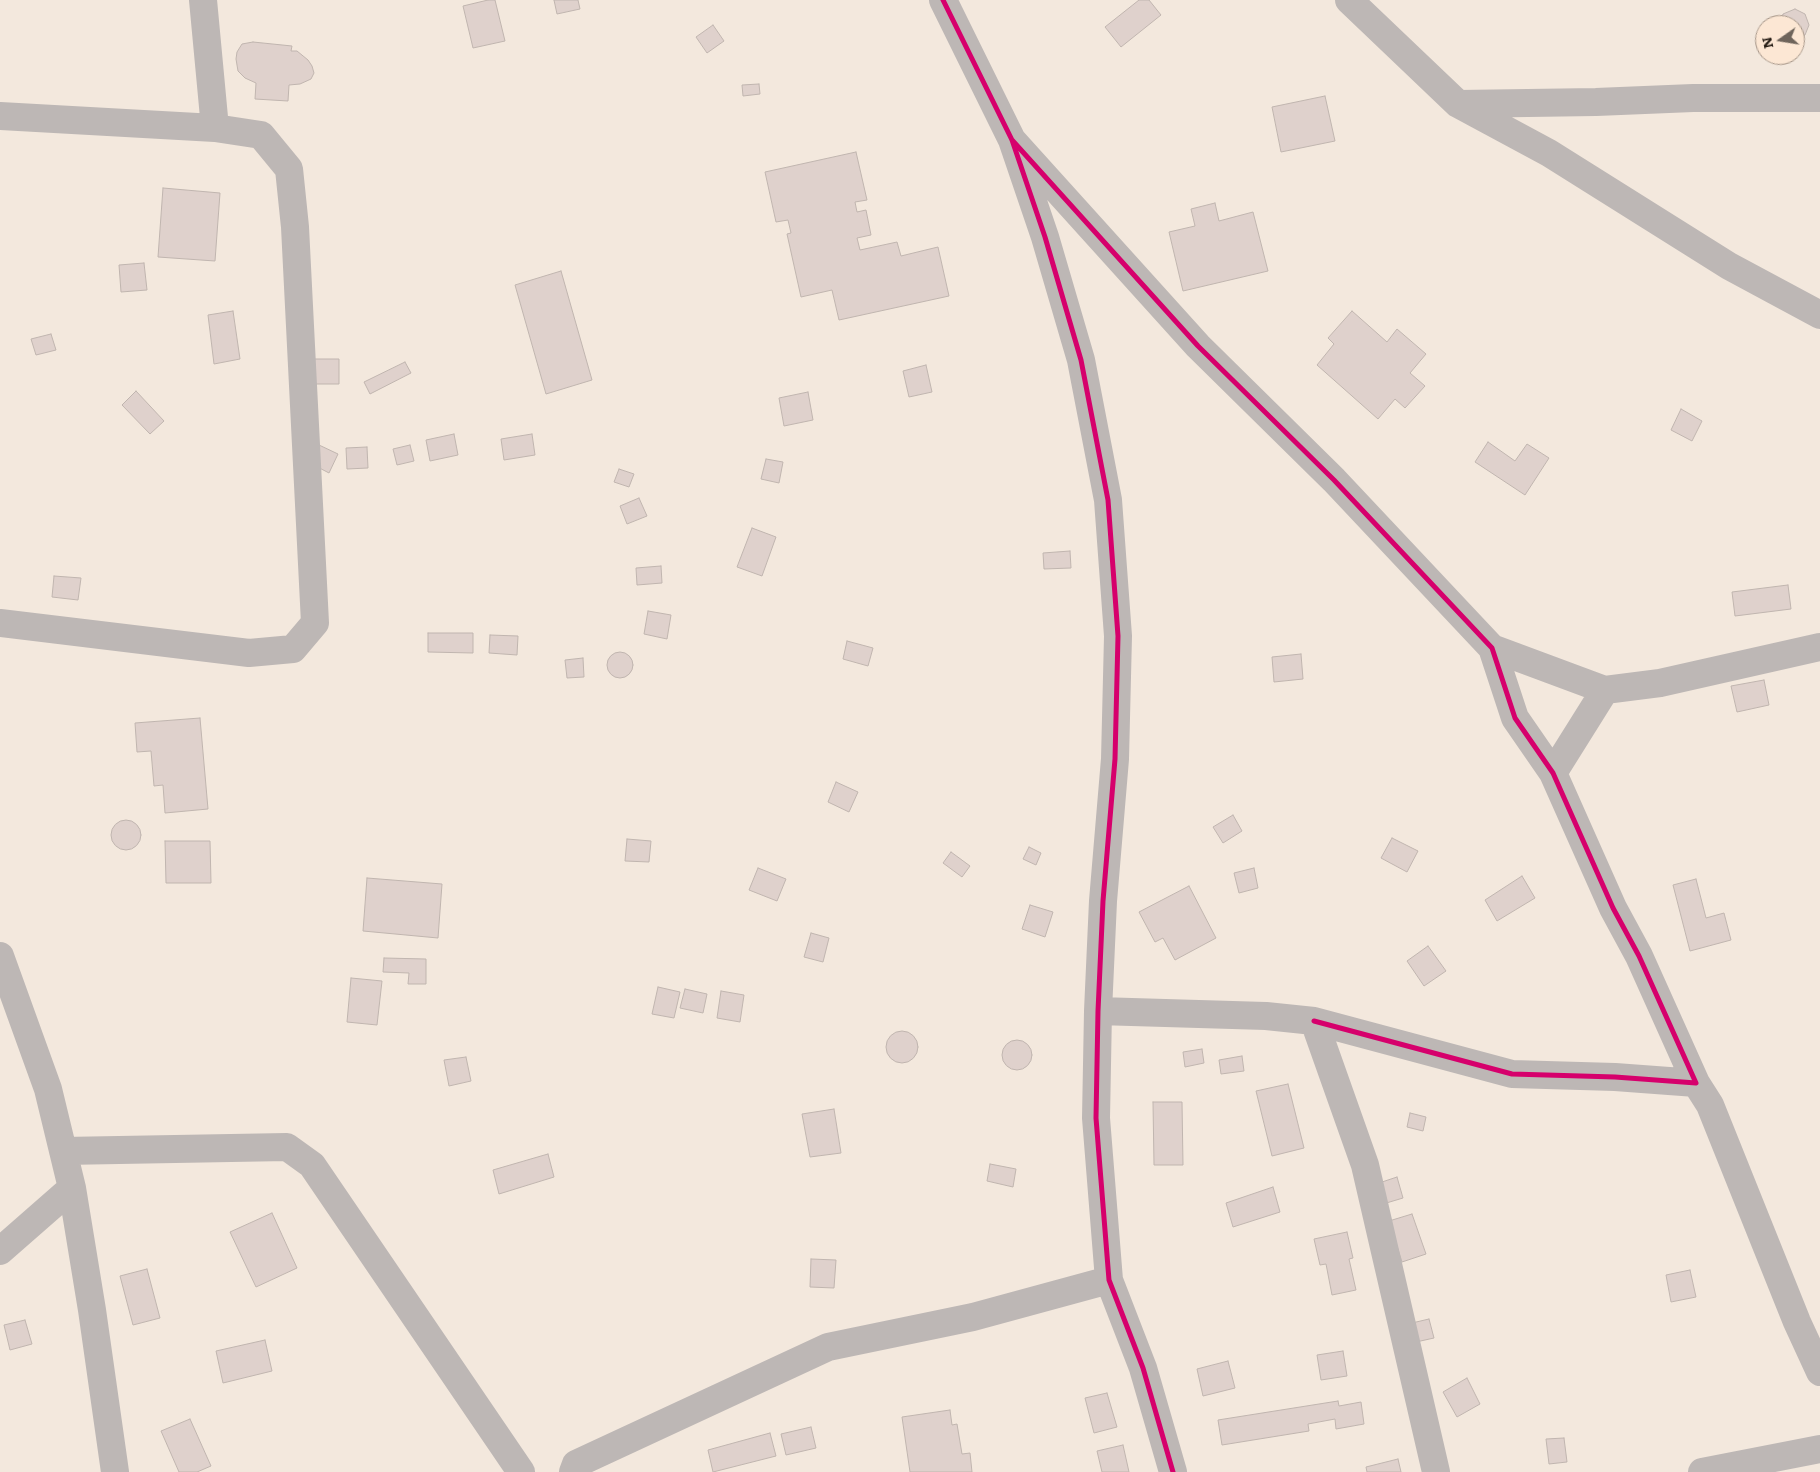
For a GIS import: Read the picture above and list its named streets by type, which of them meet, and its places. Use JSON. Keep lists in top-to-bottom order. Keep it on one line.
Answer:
{"north":"left"}
